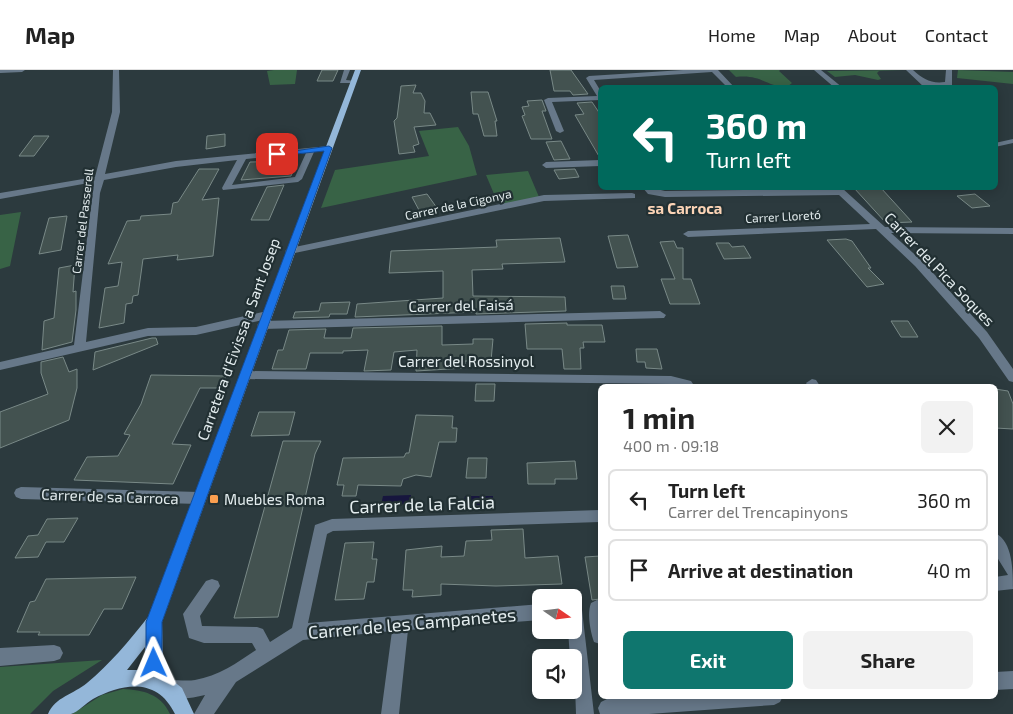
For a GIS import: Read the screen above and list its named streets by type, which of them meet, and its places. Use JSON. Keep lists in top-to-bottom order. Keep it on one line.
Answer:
{"streets":{"main road":["Carretera d'Eivissa a Sant Josep"],"street":["Carrer de la Cigonya","Carrer Lloretó","Carrer del Passerell","Carrer del Pica Soques","Carrer del Faisá","Carrer del Rossinyol","Carrer de sa Carroca","Carrer de la Falcia","Carrer de les Campanetes"]},"crossings":[["Carrer de la Cigonya","Carretera d'Eivissa a Sant Josep"],["Carrer Lloretó","Carrer del Pica Soques"],["Carrer del Passerell","Carrer del Faisá"],["Carrer del Faisá","Carretera d'Eivissa a Sant Josep"],["Carretera d'Eivissa a Sant Josep","Carrer del Rossinyol"],["Carretera d'Eivissa a Sant Josep","Carrer de sa Carroca"],["Carretera d'Eivissa a Sant Josep","Carrer de les Campanetes"],["Carrer de la Falcia","Carrer de les Campanetes"]],"districts":["sa Carroca"],"places":{"transit":["Muebles Roma"]},"north":"right","page":{"header":"Map","nav":["Home","Map","About","Contact"],"turn":["360 m","Turn left"],"heading":["1 min","400 m · 09:18"],"list":[{"name":"Turn left","note":"Carrer del Trencapinyons","value":"360 m"},{"name":"Arrive at destination","value":"40 m"}],"buttons":["Exit","Share"]}}
